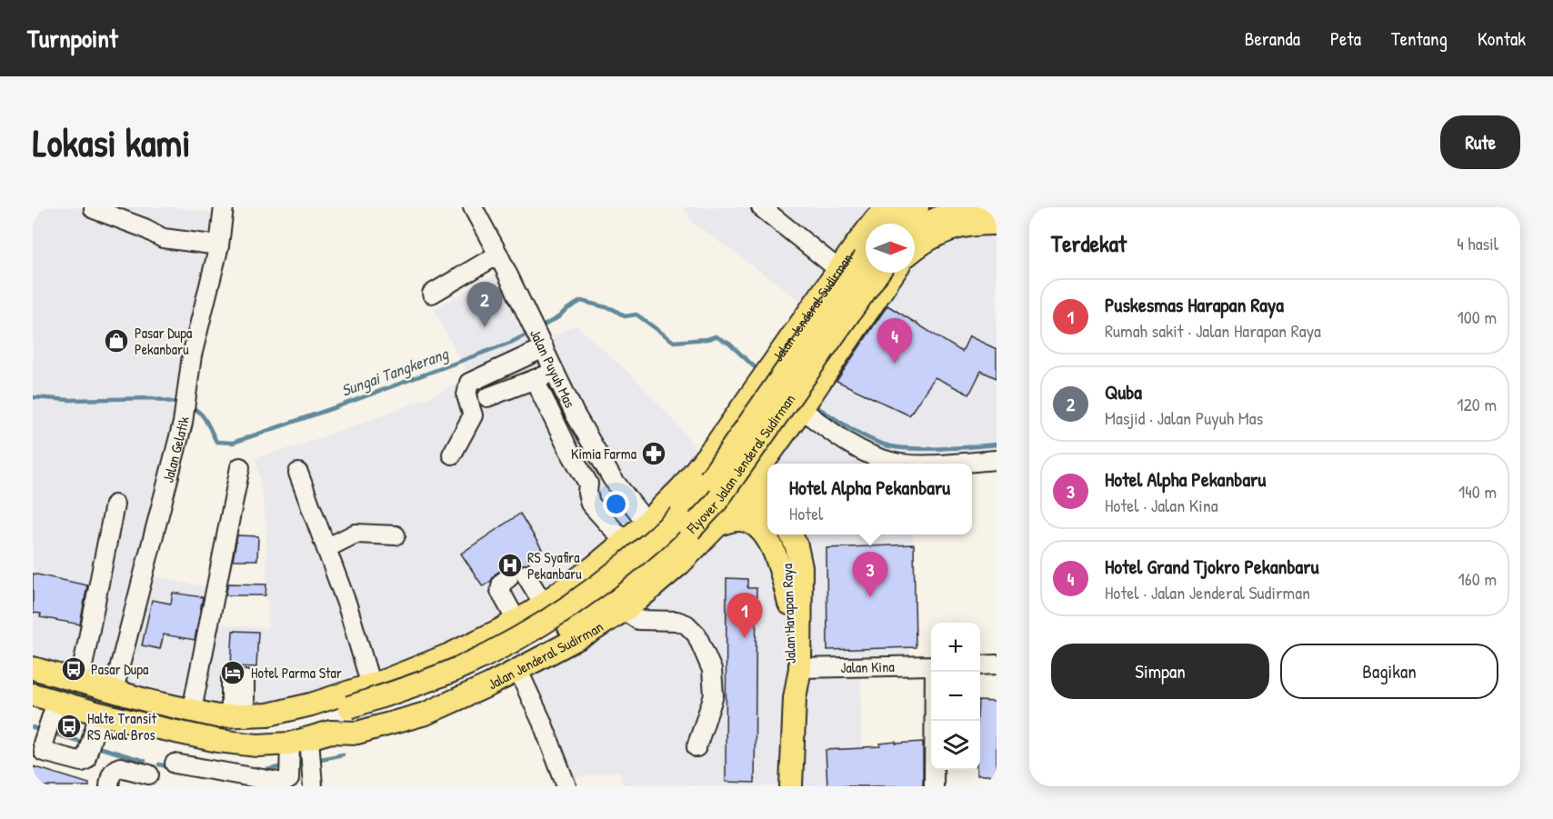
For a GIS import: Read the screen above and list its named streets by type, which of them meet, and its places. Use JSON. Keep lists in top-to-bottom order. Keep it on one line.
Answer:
{"streets":{"main road":["Jalan Jenderal Sudirman","Flyover Jalan Jenderal Sudirman","Jalan Harapan Raya"],"street":["Jalan Puyuh Mas","Jalan Gelatik","Jalan Kina"]},"crossings":[["Jalan Jenderal Sudirman","Jalan Puyuh Mas"],["Jalan Jenderal Sudirman","Jalan Gelatik"],["Jalan Jenderal Sudirman","Jalan Harapan Raya"],["Jalan Harapan Raya","Jalan Kina"]],"water":["Sungai Tangkerang"],"places":{"shop":["Pasar Dupa Pekanbaru"],"pharmacy":["Kimia Farma"],"hospital":["RS Syafira Pekanbaru"],"bus stop":["Pasar Dupa","Halte Transit RS Awal Bros"],"hotel":["Hotel Parma Star"]},"north":"right","page":{"header":"Turnpoint","nav":["Beranda","Peta","Tentang","Kontak"],"buttons":["Rute",["Simpan","Bagikan"]],"title":"Lokasi kami","heading":["Terdekat","4 hasil"],"list":[{"mark":"1","name":"Puskesmas Harapan Raya","note":"Rumah sakit · Jalan Harapan Raya","value":"100 m"},{"mark":"2","name":"Quba","note":"Masjid · Jalan Puyuh Mas","value":"120 m"},{"mark":"3","name":"Hotel Alpha Pekanbaru","note":"Hotel · Jalan Kina","value":"140 m"},{"mark":"4","name":"Hotel Grand Tjokro Pekanbaru","note":"Hotel · Jalan Jenderal Sudirman","value":"160 m"}],"pins":["2","4","3","1"],"popup":["Hotel Alpha Pekanbaru","Hotel"],"map_buttons":["+","−"]}}
